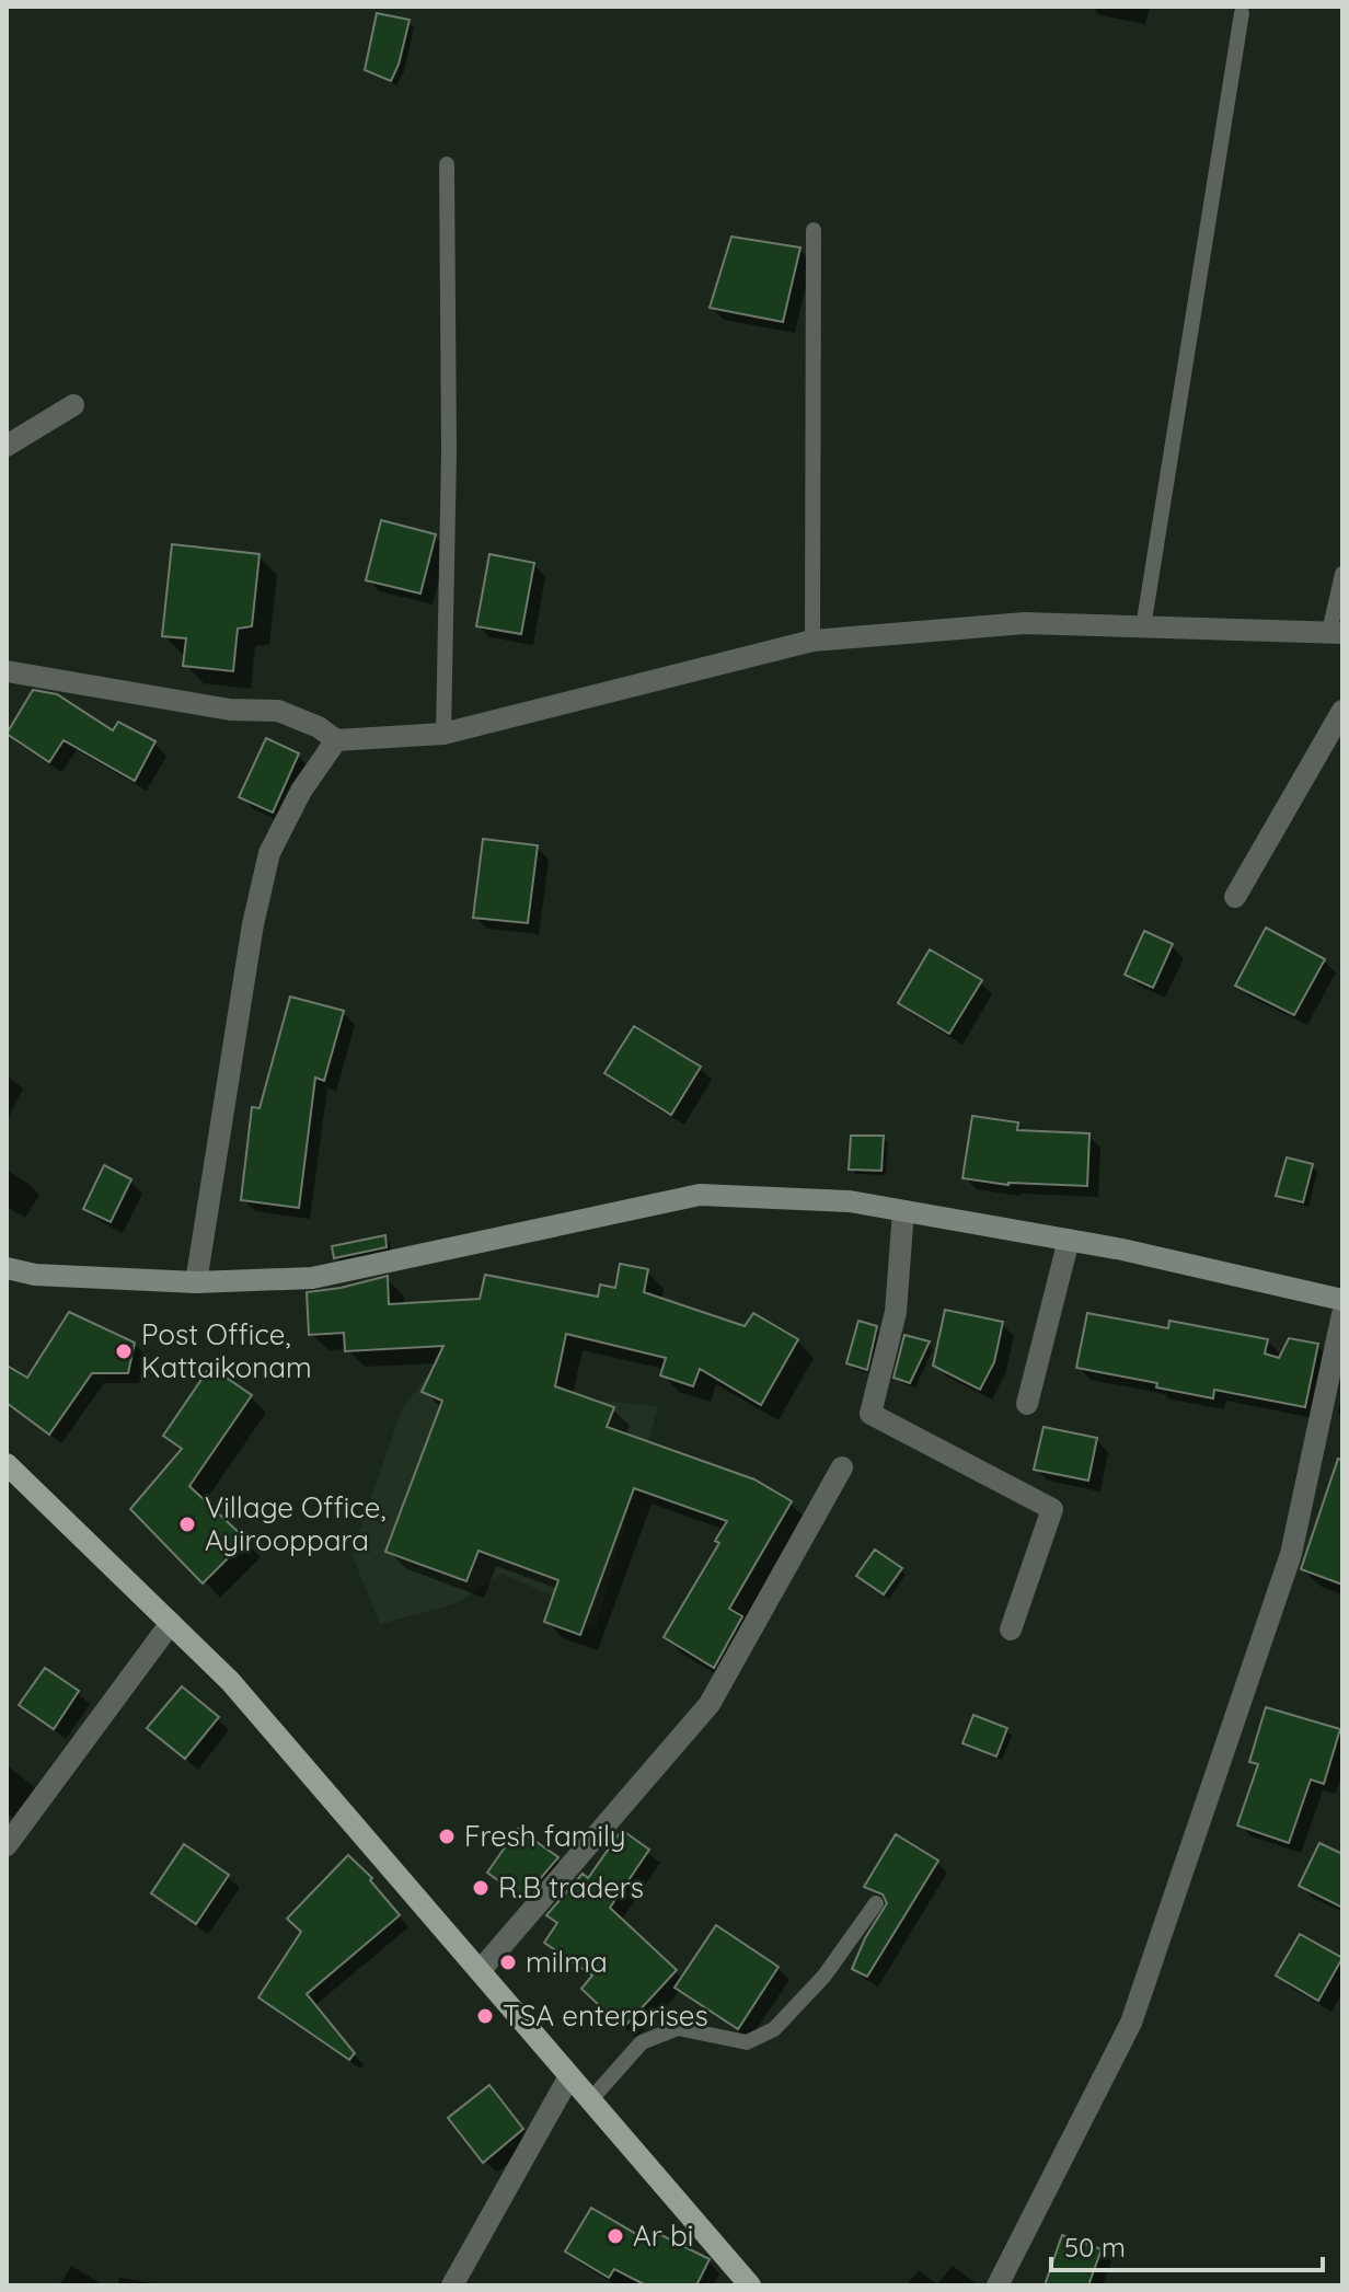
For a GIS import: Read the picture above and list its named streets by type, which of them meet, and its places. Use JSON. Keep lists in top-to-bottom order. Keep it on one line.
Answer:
{"places":["Post Office, Kattaikonam","Village Office, Ayirooppara","Fresh family","R.B traders","milma","TSA enterprises","Ar bi"],"scale_bar":"50 m"}
